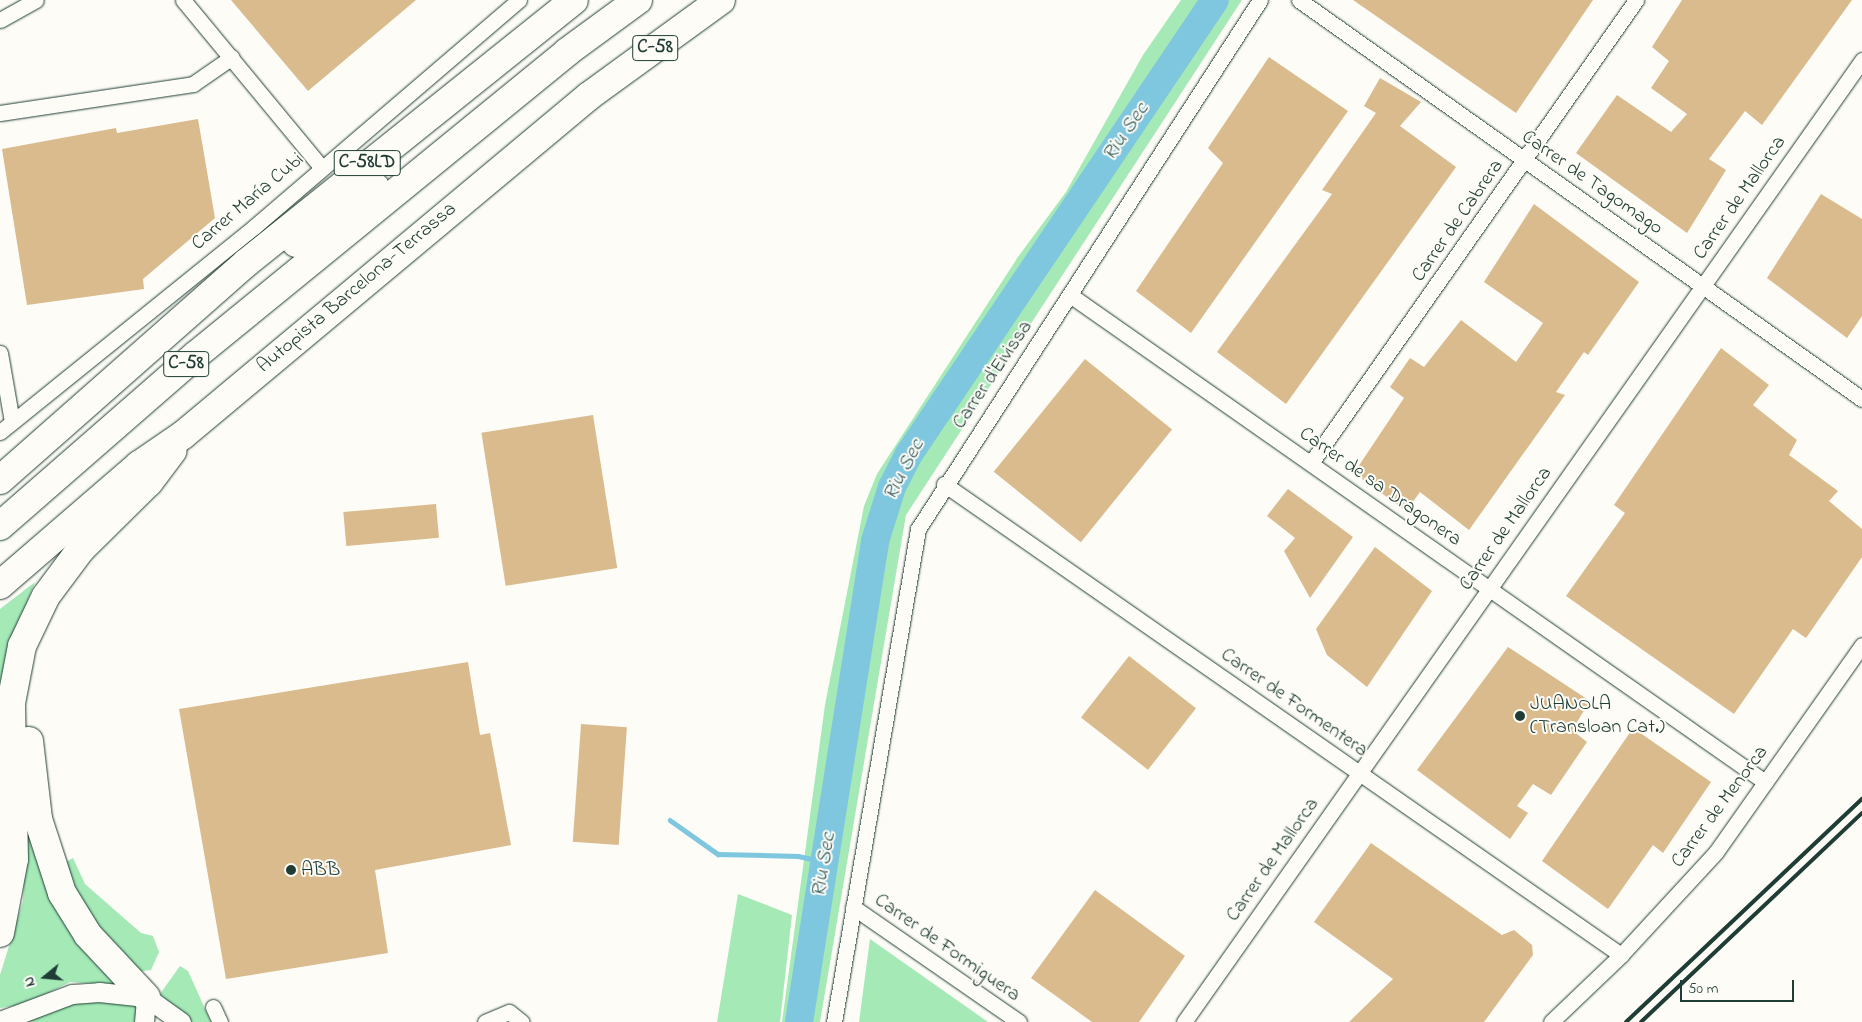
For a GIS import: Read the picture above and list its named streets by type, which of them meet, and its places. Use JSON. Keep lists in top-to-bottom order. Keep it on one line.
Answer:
{"streets":{"highway":["C-58","C-58LD","Autopista Barcelona-Terrassa"],"street":["Carrer de Tagomago","Carrer de Mallorca","Carrer María Cubi","Carrer de Cabrera","Carrer d'Eivissa","Carrer de sa Dragonera","Carrer de Formentera","Carrer de Menorca","Carrer de Formiguera"]},"crossings":[["Carrer de Tagomago","Carrer de Mallorca"],["Carrer de Tagomago","Carrer de Cabrera"],["Carrer de Mallorca","Carrer de sa Dragonera"],["Carrer de Mallorca","Carrer de Formentera"],["Carrer de Cabrera","Carrer de sa Dragonera"],["Carrer d'Eivissa","Carrer de sa Dragonera"],["Carrer d'Eivissa","Carrer de Formentera"],["Carrer d'Eivissa","Carrer de Formiguera"],["Carrer de sa Dragonera","Carrer de Menorca"],["Carrer de Formentera","Carrer de Menorca"]],"water":["Riu Sec"],"places":["JUANOLA (Transloan Cat.)","ABB"],"scale_bar":"50 m","north":"left"}
